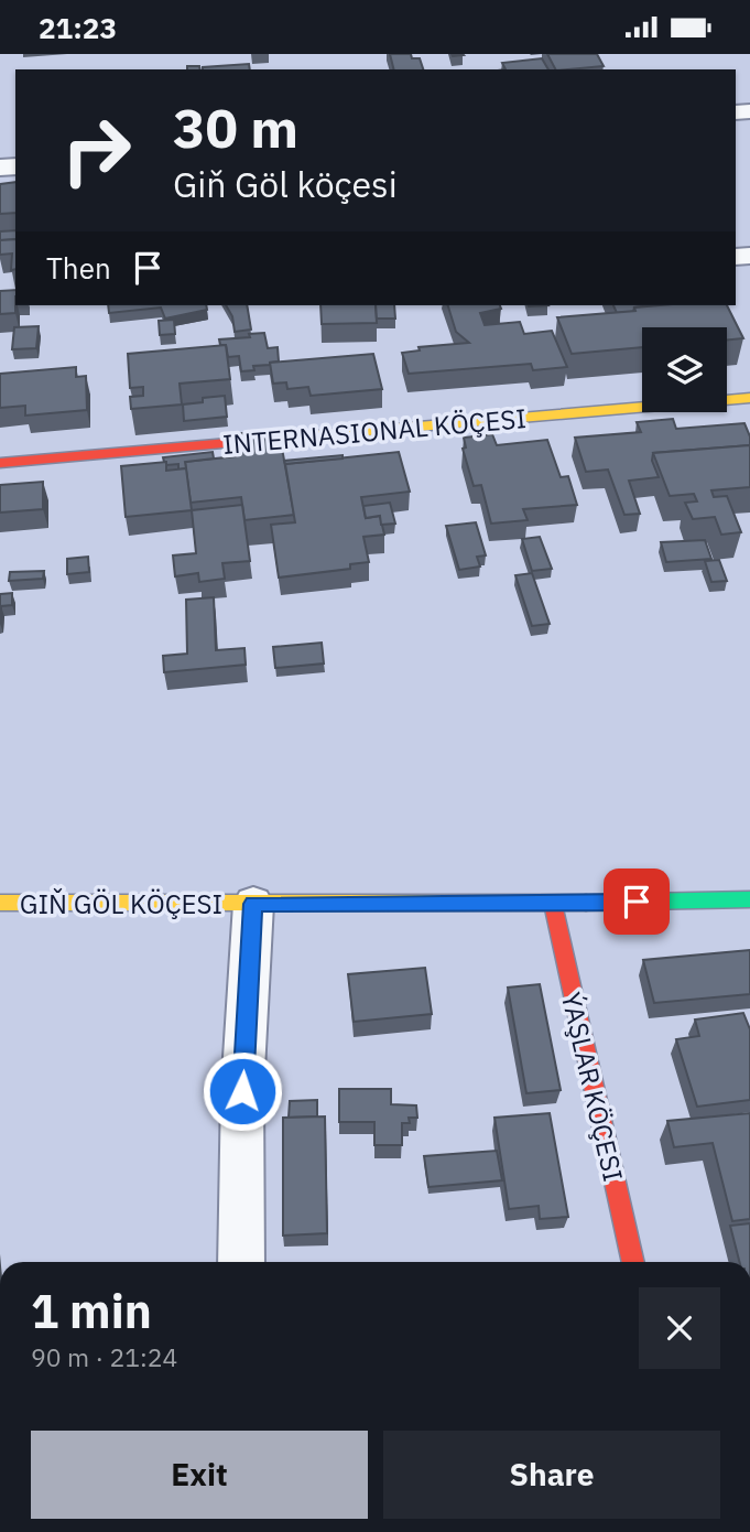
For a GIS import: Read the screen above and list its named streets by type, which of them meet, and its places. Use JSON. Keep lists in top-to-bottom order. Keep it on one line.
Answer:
{"streets":{"street":["INTERNASIONAL KÖÇESI","GIŇ GÖL KÖÇESI","ÝAŞLAR KÖÇESI"]},"crossings":[["GIŇ GÖL KÖÇESI","ÝAŞLAR KÖÇESI"]],"page":{"status":"21:23","turn":["30 m","Giň Göl köçesi"],"then":"Then","heading":["1 min","90 m · 21:24"],"buttons":["Exit","Share"]}}
